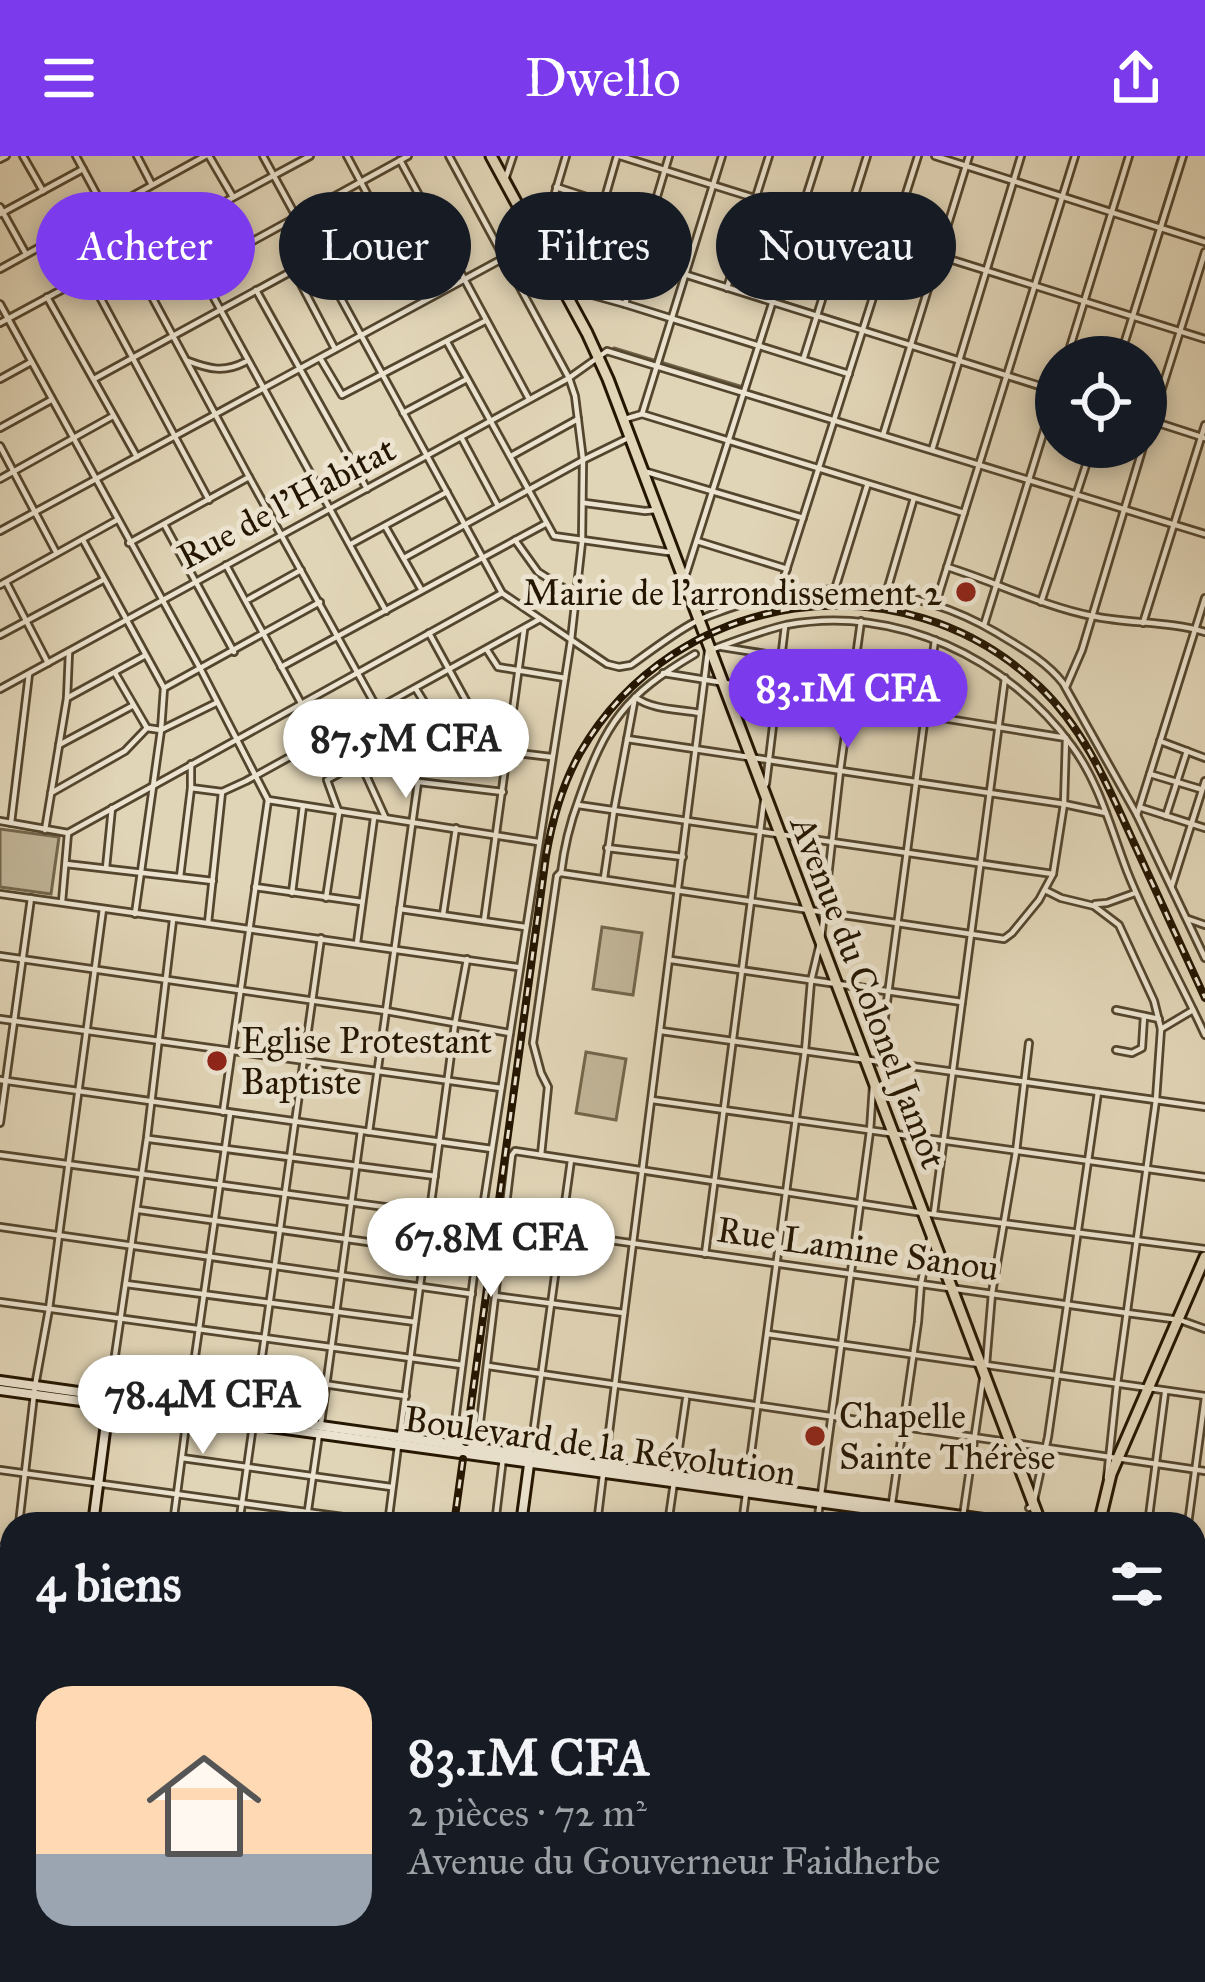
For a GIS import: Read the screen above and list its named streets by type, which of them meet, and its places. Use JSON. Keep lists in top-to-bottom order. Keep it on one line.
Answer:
{"streets":{"main road":["Avenue du Colonel Jamot","Boulevard de la Révolution"],"street":["Rue de l'Habitat","Rue Lamine Sanou"]},"crossings":[["Rue de l'Habitat","Avenue du Colonel Jamot"],["Avenue du Colonel Jamot","Rue Lamine Sanou"]],"places":["Mairie de l'arrondissement 2","Eglise Protestant Baptiste","Chapelle Sainte Thérèse"],"page":{"header":"Dwello","chip":["Acheter","Louer","Filtres","Nouveau"],"price":["83.1M CFA","87.5M CFA","67.8M CFA","78.4M CFA"],"heading":"4 biens","list":[{"name":"83.1M CFA","note":"2 pièces · 72 m² · Avenue du Gouverneur Faidherbe"}]}}
